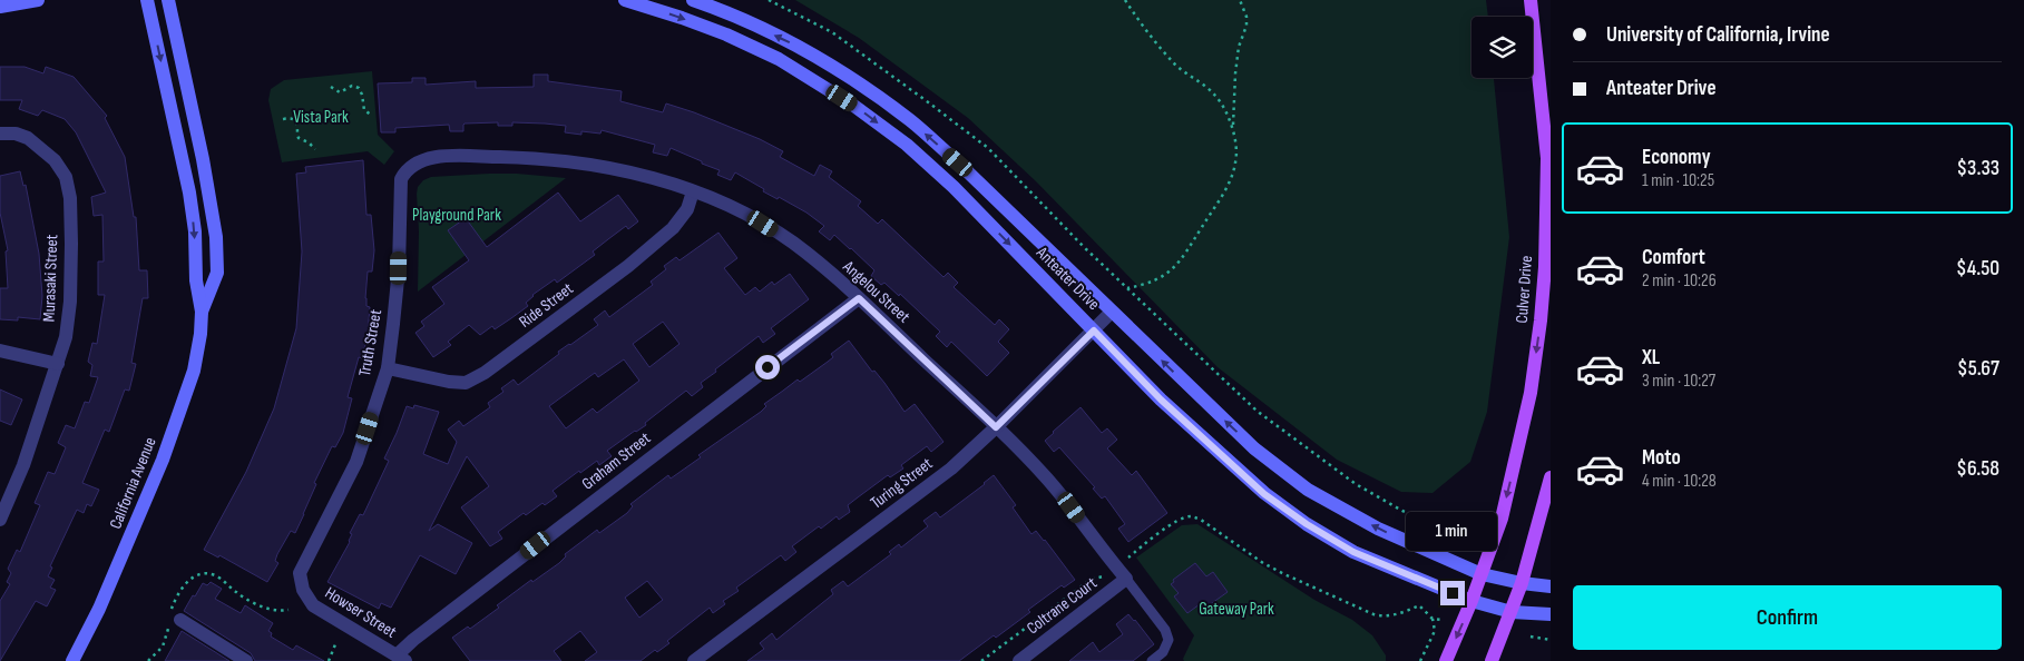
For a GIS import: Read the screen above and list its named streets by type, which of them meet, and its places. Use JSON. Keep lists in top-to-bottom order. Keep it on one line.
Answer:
{"streets":{"main road":["Anteater Drive","Culver Drive","California Avenue"],"street":["Murasaki Street","Angelou Street","Ride Street","Truth Street","Graham Street","Turing Street","Coltrane Court","Howser Street"]},"crossings":[["Anteater Drive","Culver Drive"],["Anteater Drive","Turing Street"],["Angelou Street","Ride Street"],["Angelou Street","Truth Street"],["Angelou Street","Graham Street"],["Angelou Street","Turing Street"],["Angelou Street","Coltrane Court"],["Ride Street","Truth Street"],["Truth Street","Howser Street"],["Graham Street","Howser Street"]],"one_way":["Culver Drive"],"parks":["Vista Park","Playground Park","Gateway Park"],"page":{"banner":["University of California, Irvine","Anteater Drive"],"list":[{"name":"Economy","note":"1 min · 10:25","value":"$3.33"},{"name":"Comfort","note":"2 min · 10:26","value":"$4.50"},{"name":"XL","note":"3 min · 10:27","value":"$5.67"},{"name":"Moto","note":"4 min · 10:28","value":"$6.58"}],"bubble":"1 min","buttons":"Confirm"}}
